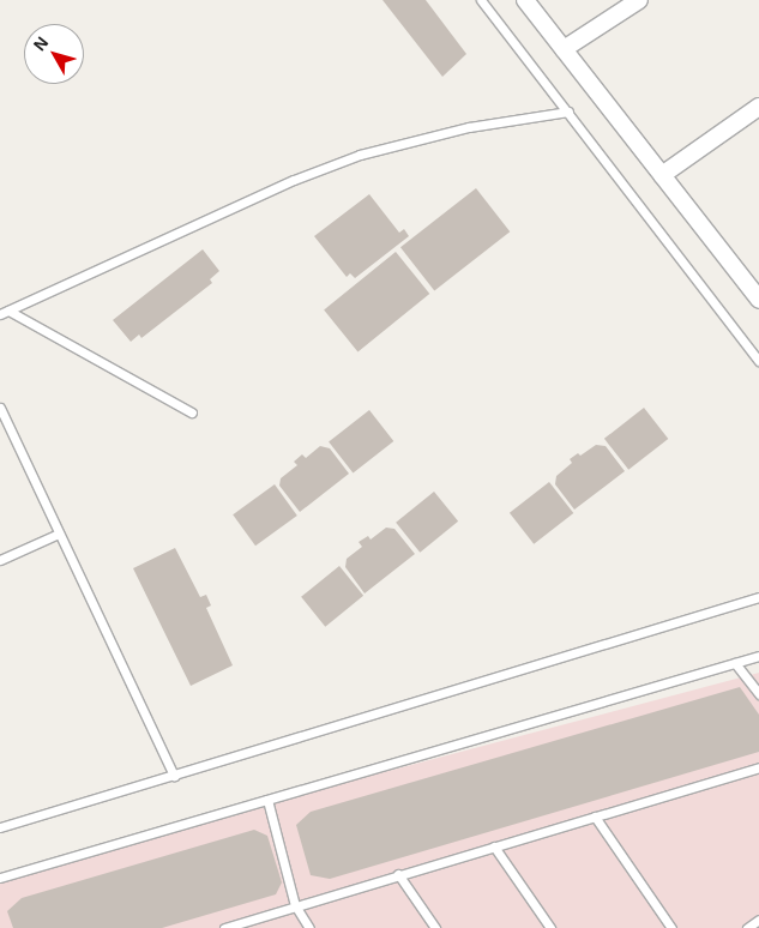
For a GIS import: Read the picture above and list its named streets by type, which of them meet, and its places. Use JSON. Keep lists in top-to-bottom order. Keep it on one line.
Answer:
{"north":"top left"}
